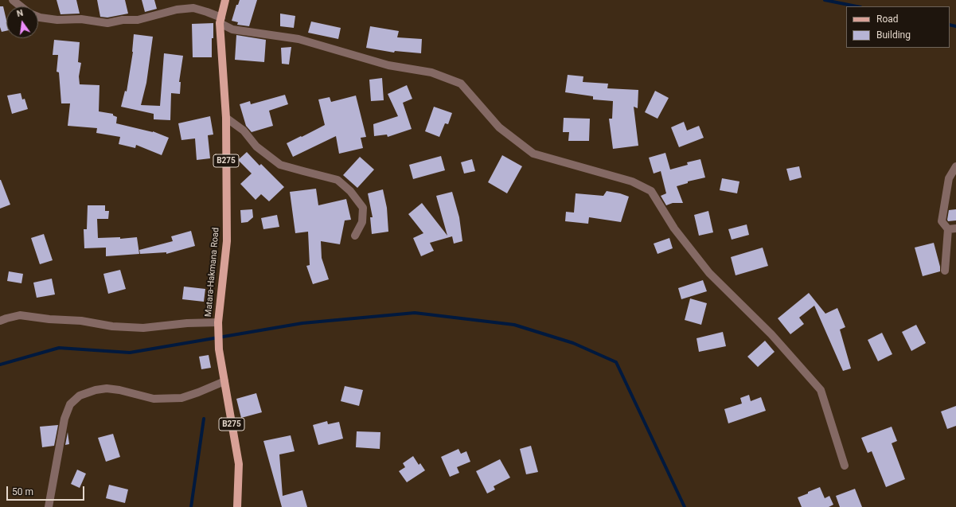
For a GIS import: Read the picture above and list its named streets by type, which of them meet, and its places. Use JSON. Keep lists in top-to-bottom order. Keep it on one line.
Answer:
{"streets":{"main road":["B275","Matara-Hakmana Road"]},"legend":["Road","Building"],"scale_bar":"50 m","north":"top"}
